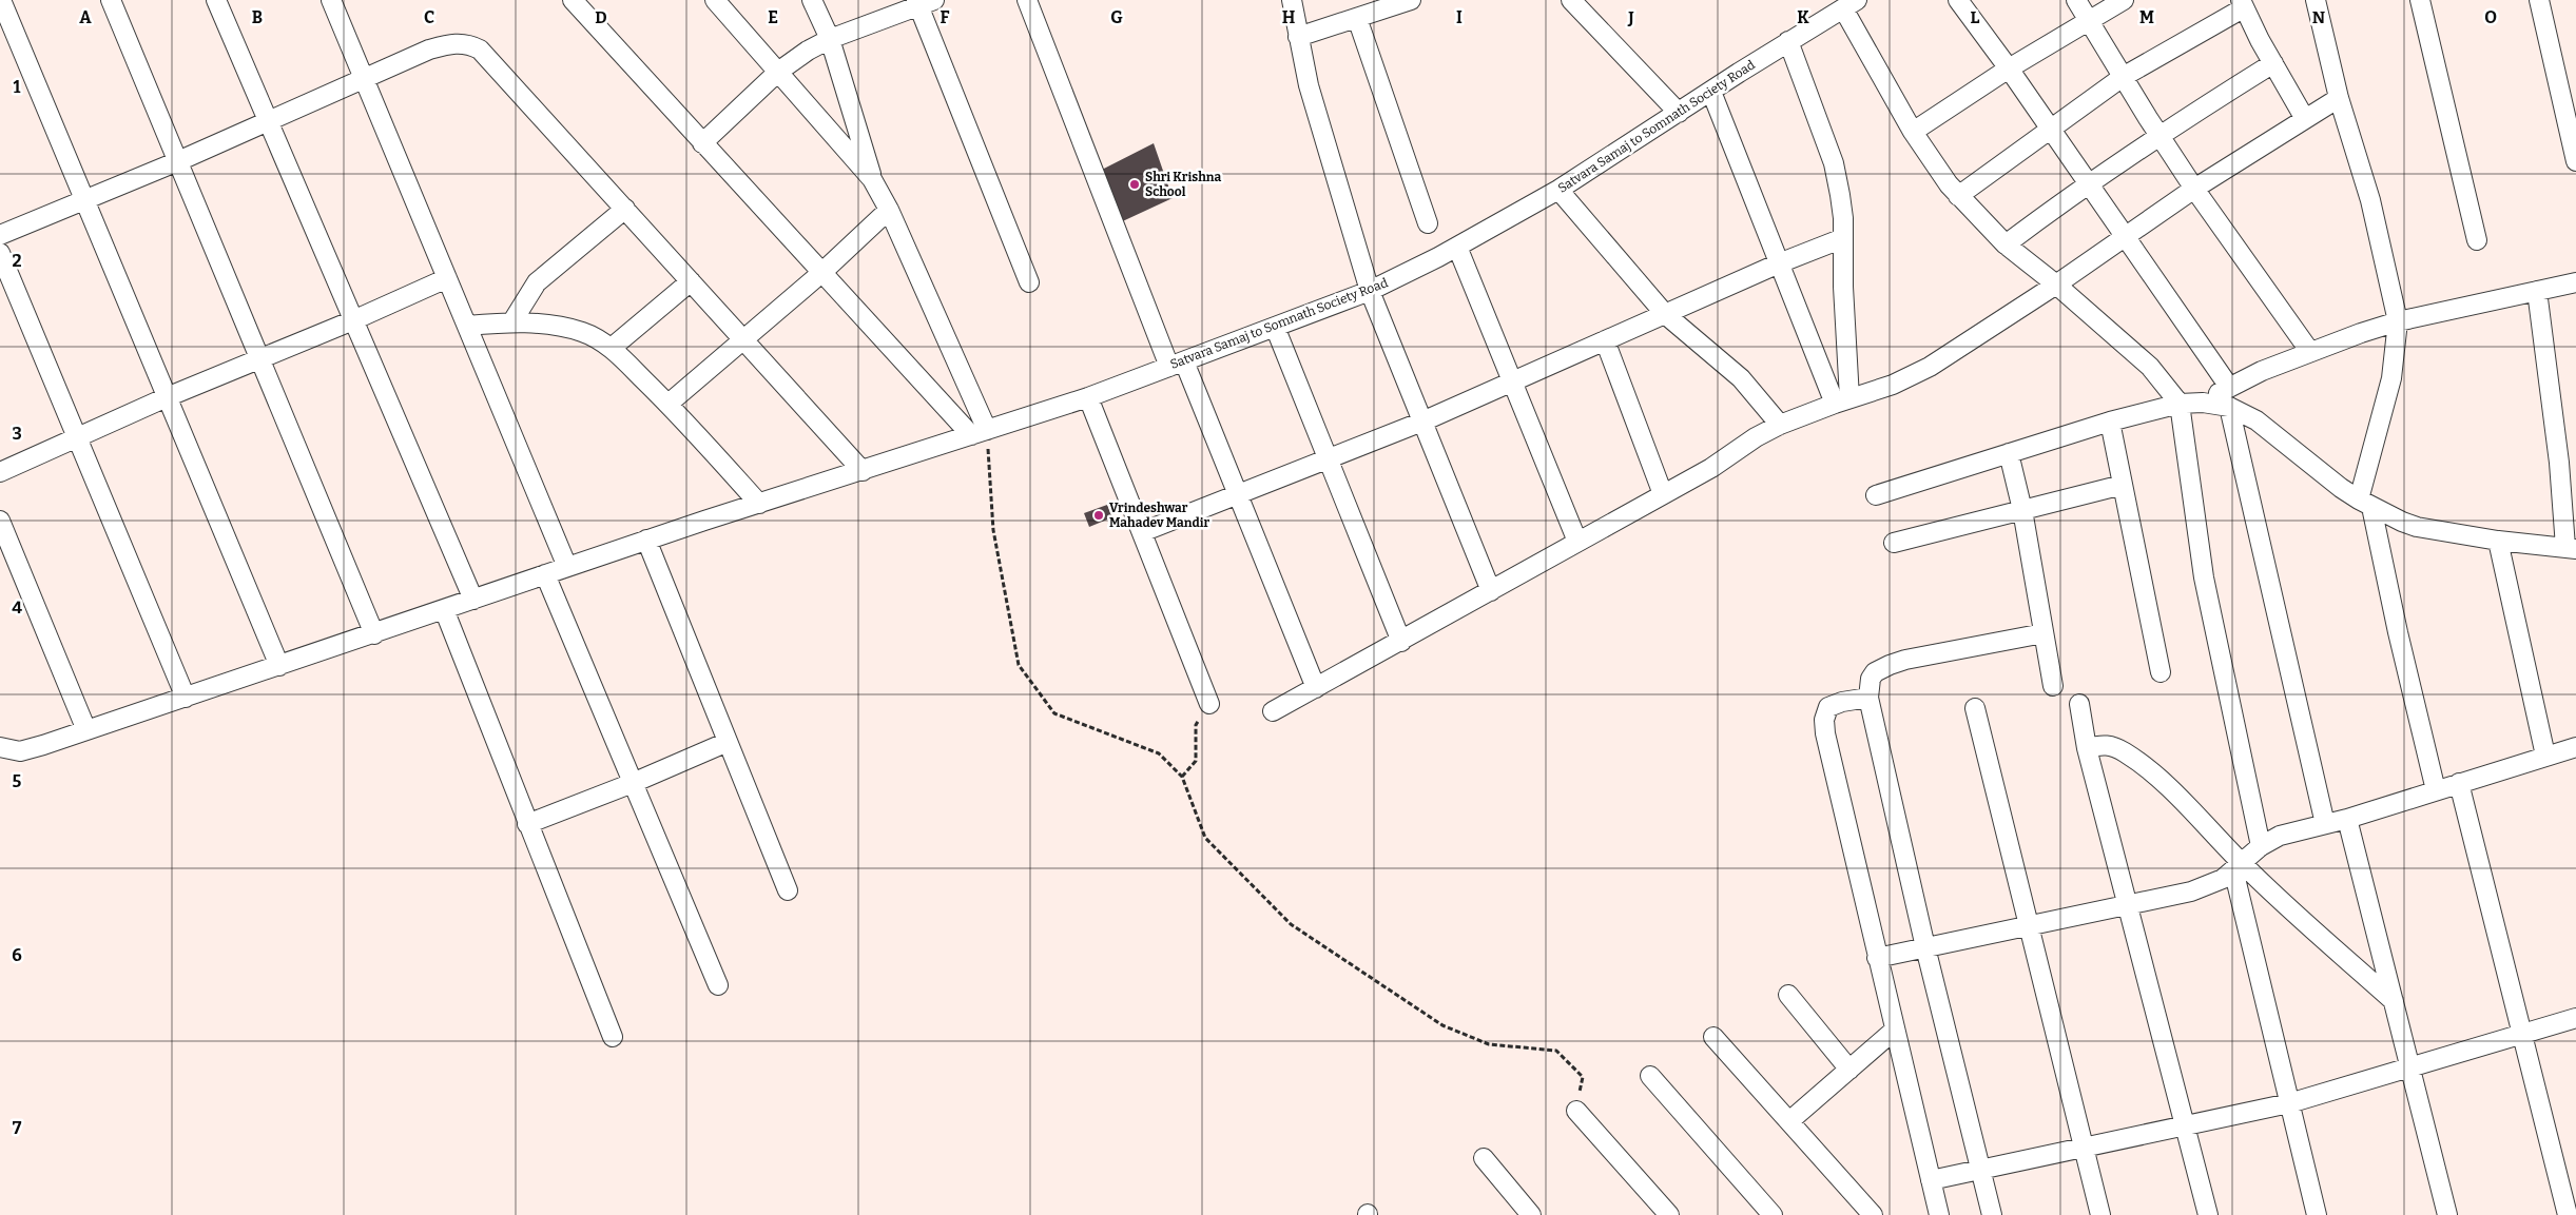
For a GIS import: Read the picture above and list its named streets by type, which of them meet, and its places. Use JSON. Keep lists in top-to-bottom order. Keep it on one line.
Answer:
{"streets":{"street":["Satvara Samaj to Somnath Society Road"]},"places":["Shri Krishna School","Vrindeshwar Mahadev Mandir"],"grid":{"columns":["A","B","C","D","E","F","G","H","I","J","K","L","M","N","O"],"rows":["1","2","3","4","5","6","7"]}}
